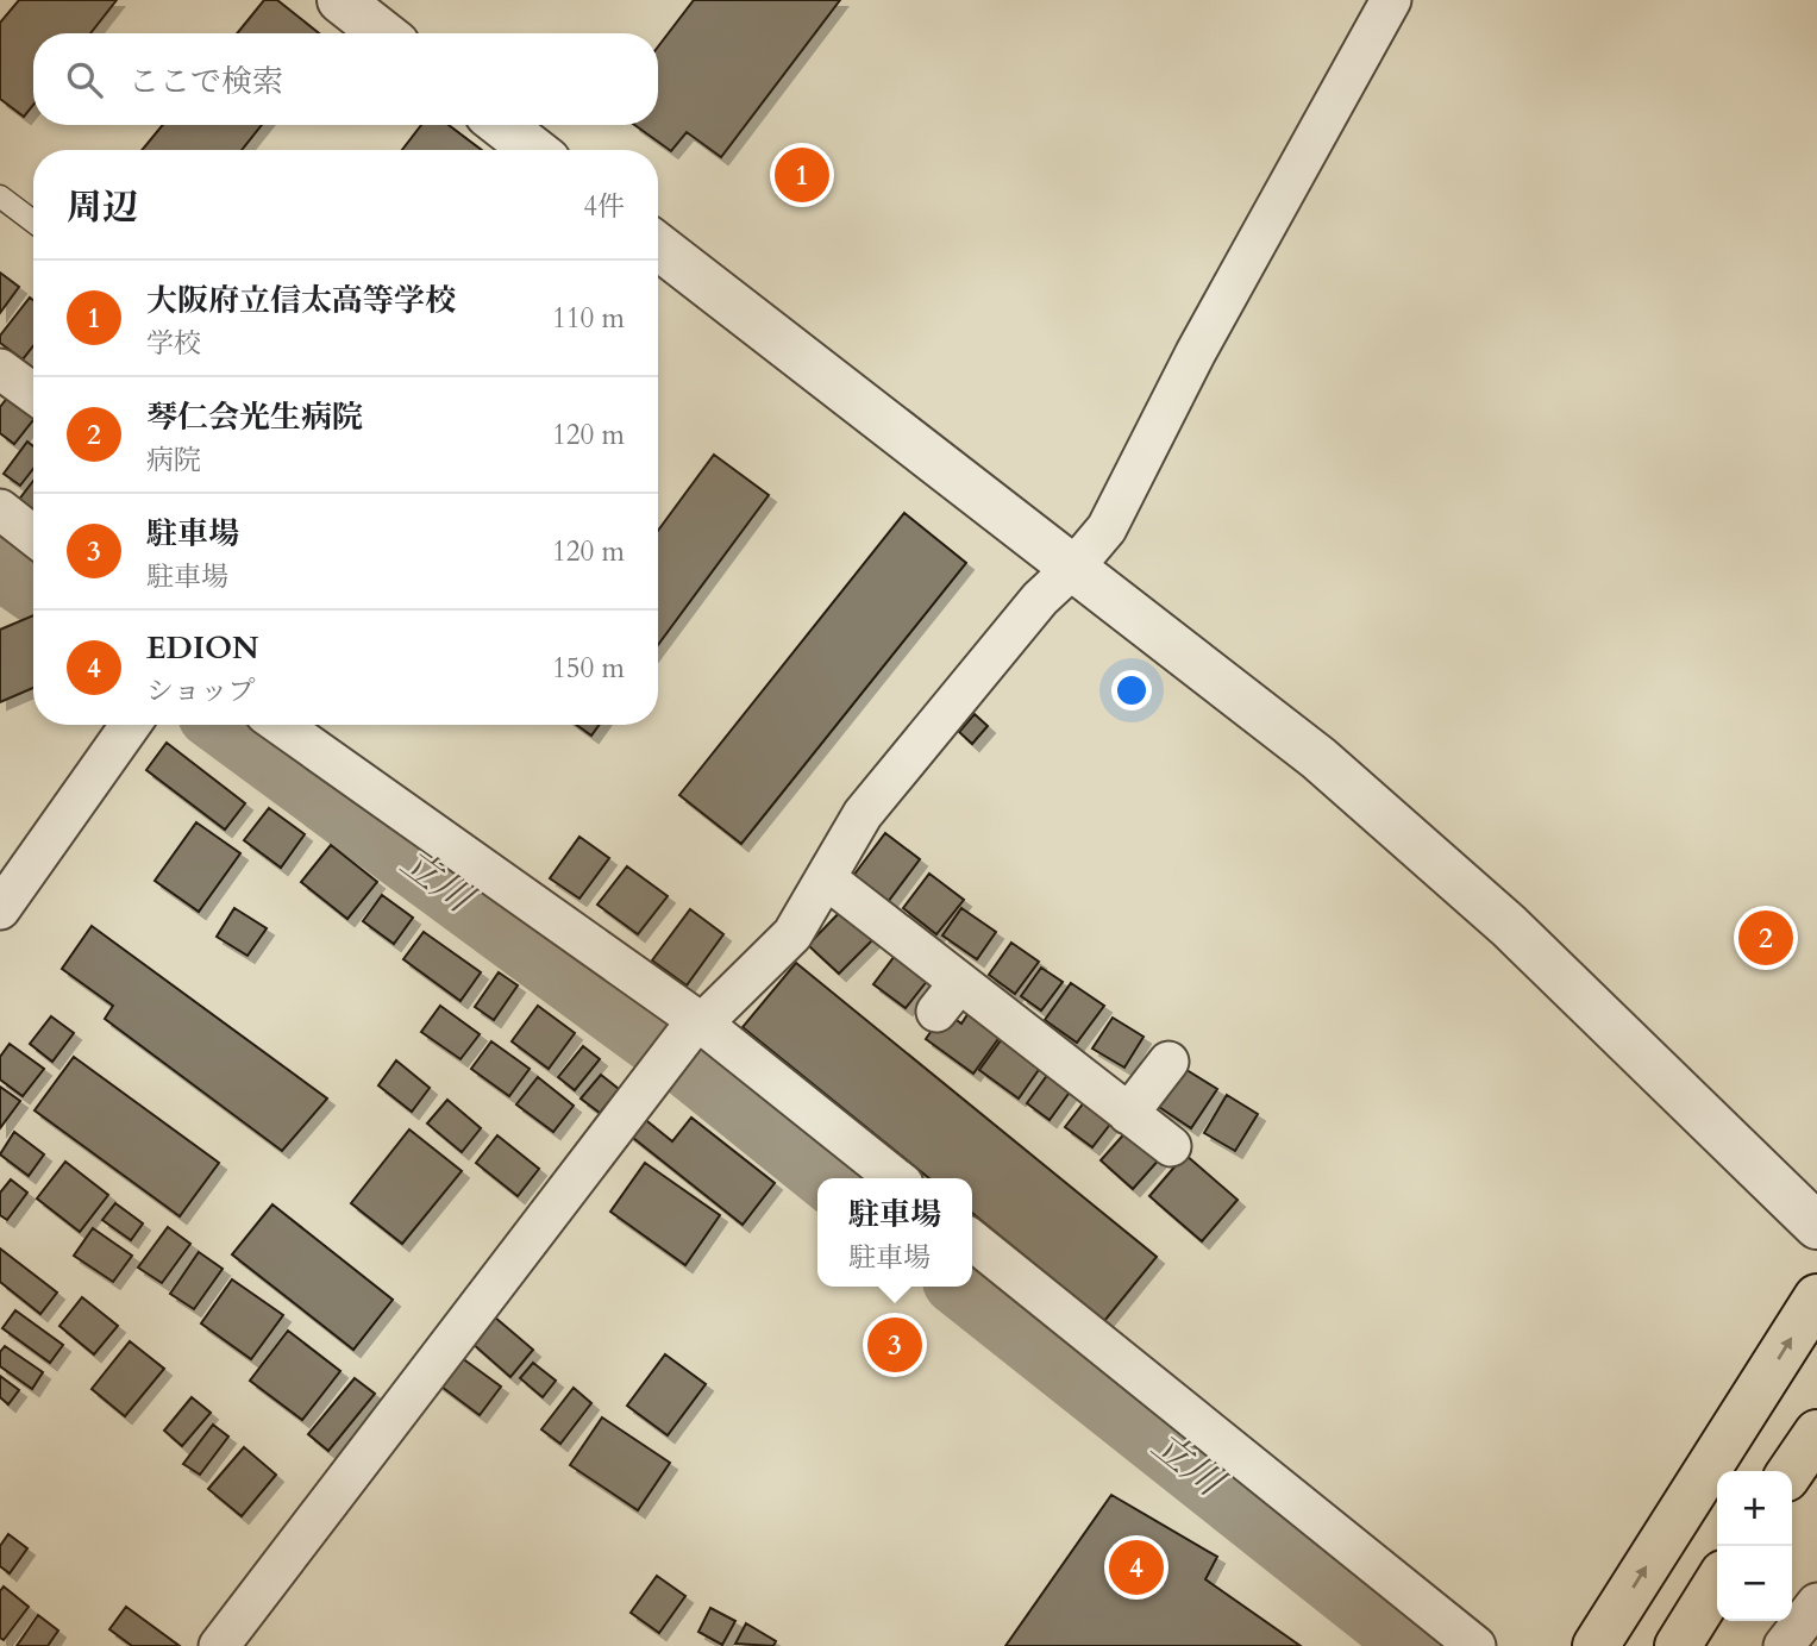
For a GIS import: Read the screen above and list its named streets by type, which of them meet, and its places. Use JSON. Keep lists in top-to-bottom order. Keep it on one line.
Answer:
{"water":["立川"],"page":{"search":"ここで検索","pins":["1","2","3","4"],"heading":["周辺","4件"],"list":[{"mark":"1","name":"大阪府立信太高等学校","note":"学校","value":"110 m"},{"mark":"2","name":"琴仁会光生病院","note":"病院","value":"120 m"},{"mark":"3","name":"駐車場","note":"駐車場","value":"120 m"},{"mark":"4","name":"EDION","note":"ショップ","value":"150 m"}],"popup":["駐車場","駐車場"],"map_buttons":["+","−"]}}
